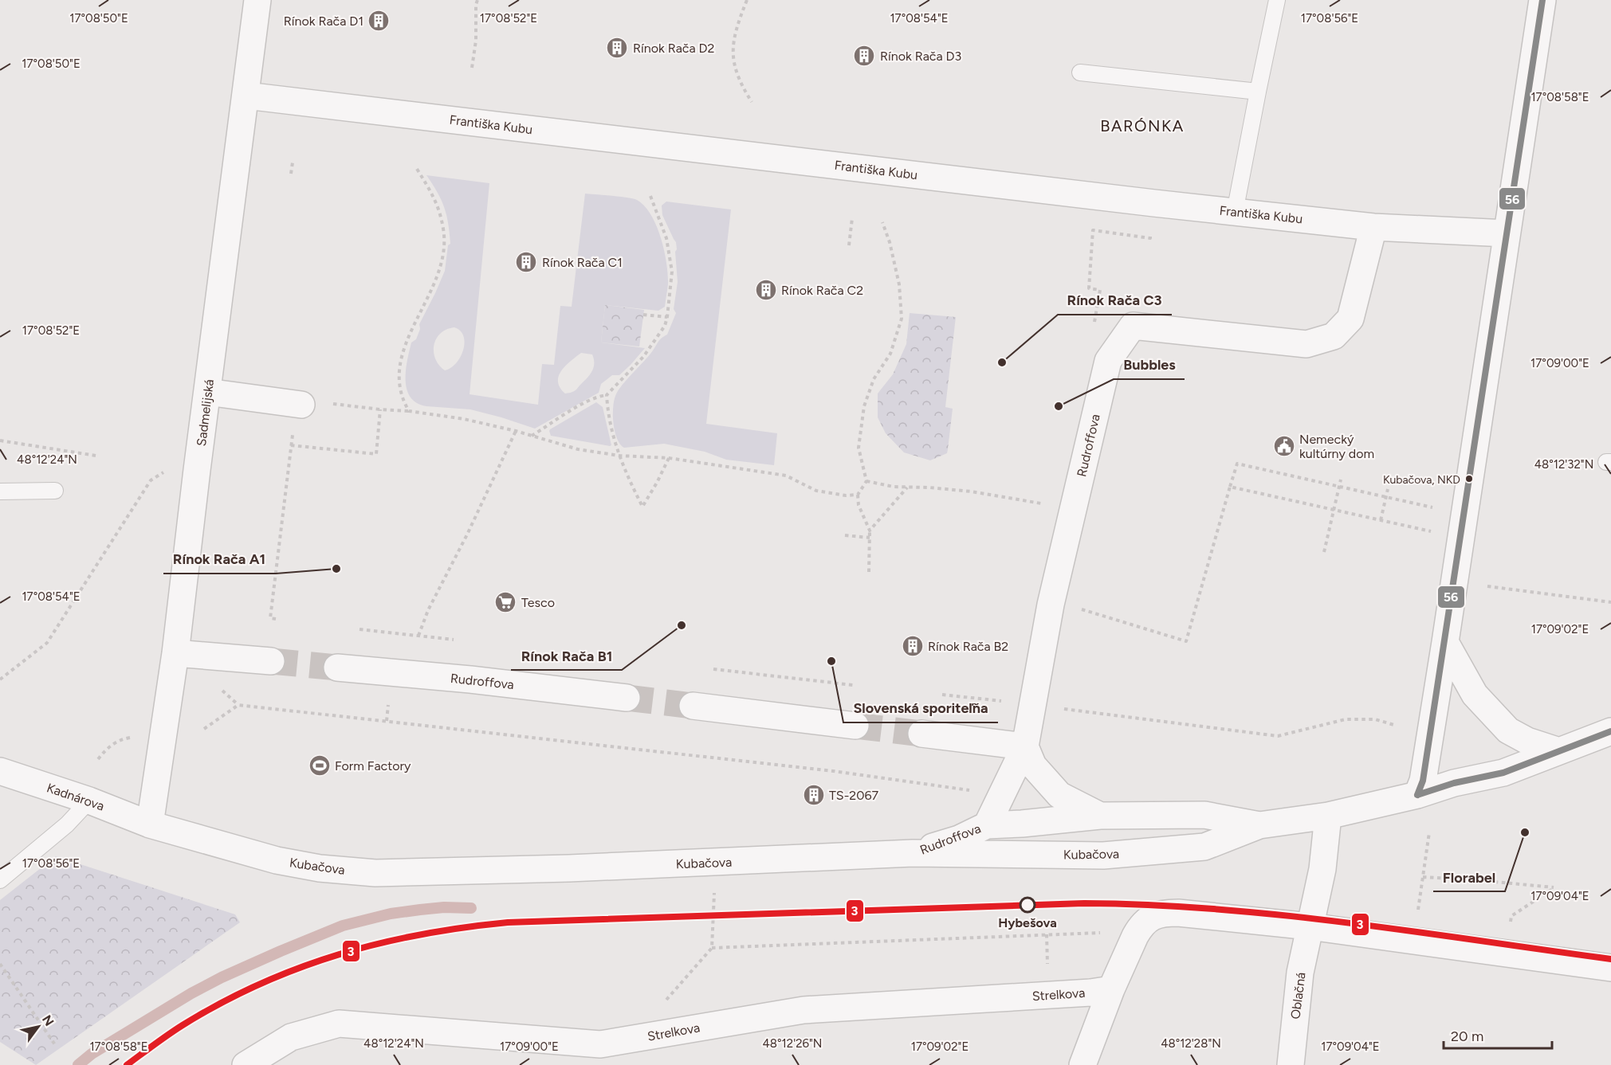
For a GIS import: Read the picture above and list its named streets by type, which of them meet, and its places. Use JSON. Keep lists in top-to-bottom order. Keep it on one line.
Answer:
{"streets":{"street":["Františka Kubu","Sadmelijská","Rudroffova","Kadnárova","Kubačova","Strelkova","Oblačná"]},"crossings":[["Františka Kubu","Sadmelijská"],["Františka Kubu","Rudroffova"],["Sadmelijská","Kadnárova"],["Sadmelijská","Kubačova"],["Rudroffova","Kubačova"],["Kadnárova","Kubačova"],["Kubačova","Oblačná"]],"districts":["BARÓNKA"],"places":{"building":["Rínok Rača D1","Rínok Rača D2","Rínok Rača D3","Rínok Rača C1","Rínok Rača C2","Rínok Rača B2","TS-2067"],"other":["Rínok Rača C3","Bubbles","Kubačova, NKD","Rínok Rača A1","Rínok Rača B1","Slovenská sporiteľňa","Florabel","Hybešova"],"public building":["Nemecký kultúrny dom"],"supermarket":["Tesco"],"sports":["Form Factory"]},"lines":["transit line 56","transit line 3"],"scale_bar":"20 m","north":"top right","coordinates":["17°08'50\"E","17°08'52\"E","17°08'54\"E","17°08'56\"E","17°08'58\"E","17°09'00\"E","48°12'24\"N","48°12'32\"N","17°09'02\"E","17°09'04\"E","48°12'26\"N","48°12'28\"N"]}
